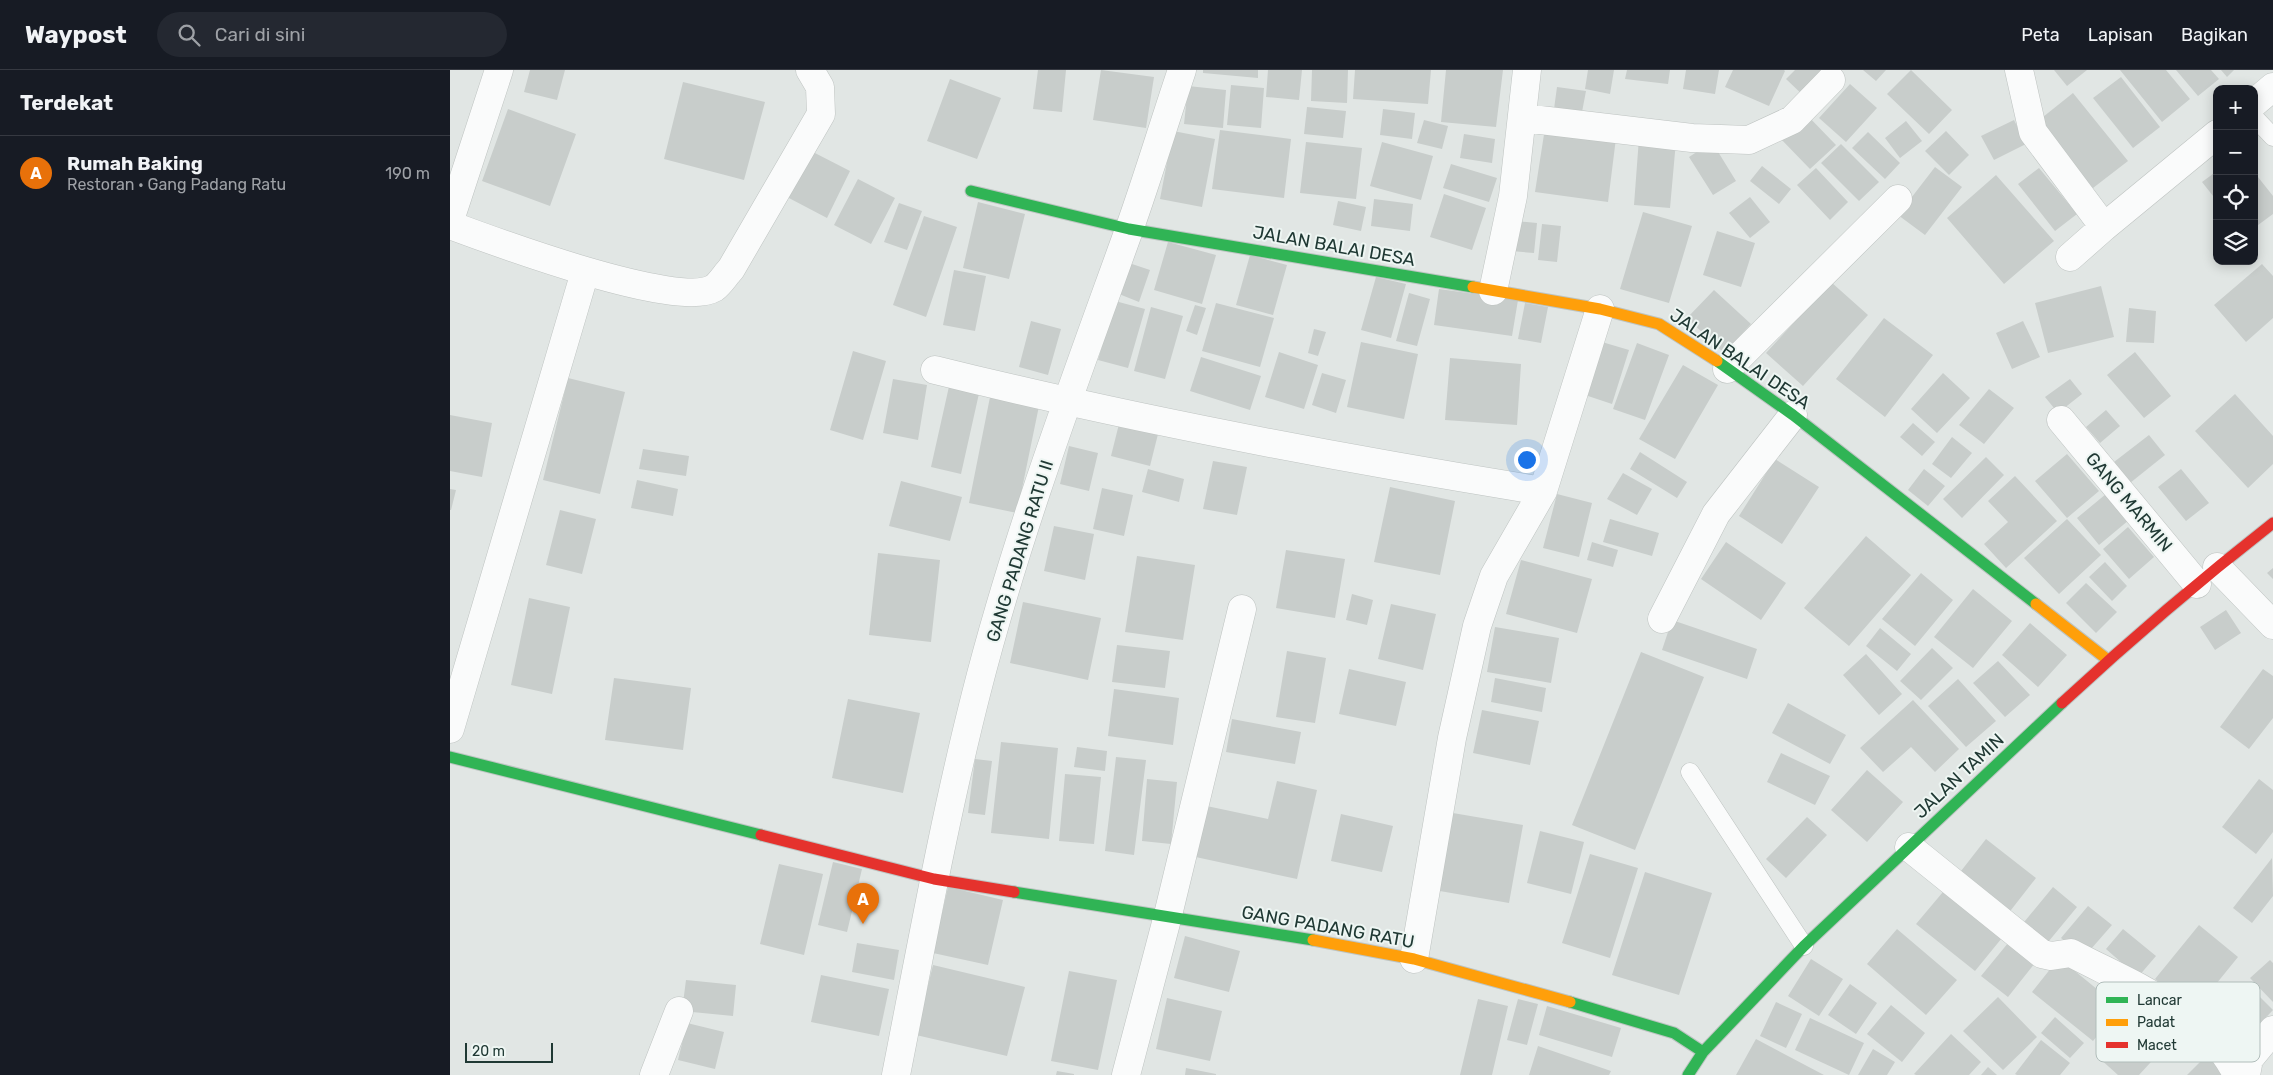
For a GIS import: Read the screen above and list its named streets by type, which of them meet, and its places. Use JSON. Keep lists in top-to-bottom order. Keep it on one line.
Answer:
{"streets":{"street":["JALAN BALAI DESA","GANG MARMIN","GANG PADANG RATU II","JALAN TAMIN","GANG PADANG RATU"]},"crossings":[["JALAN BALAI DESA","GANG PADANG RATU II"],["JALAN BALAI DESA","JALAN TAMIN"],["GANG MARMIN","JALAN TAMIN"],["GANG PADANG RATU II","GANG PADANG RATU"],["JALAN TAMIN","GANG PADANG RATU"]],"legend":["Lancar","Padat","Macet"],"scale_bar":"20 m","page":{"header":"Waypost","search":"Cari di sini","nav":["Peta","Lapisan","Bagikan"],"heading":"Terdekat","map_buttons":["+","−"],"list":[{"mark":"A","name":"Rumah Baking","note":"Restoran · Gang Padang Ratu","value":"190 m"}],"pins":"A","scale":"20 m"}}
